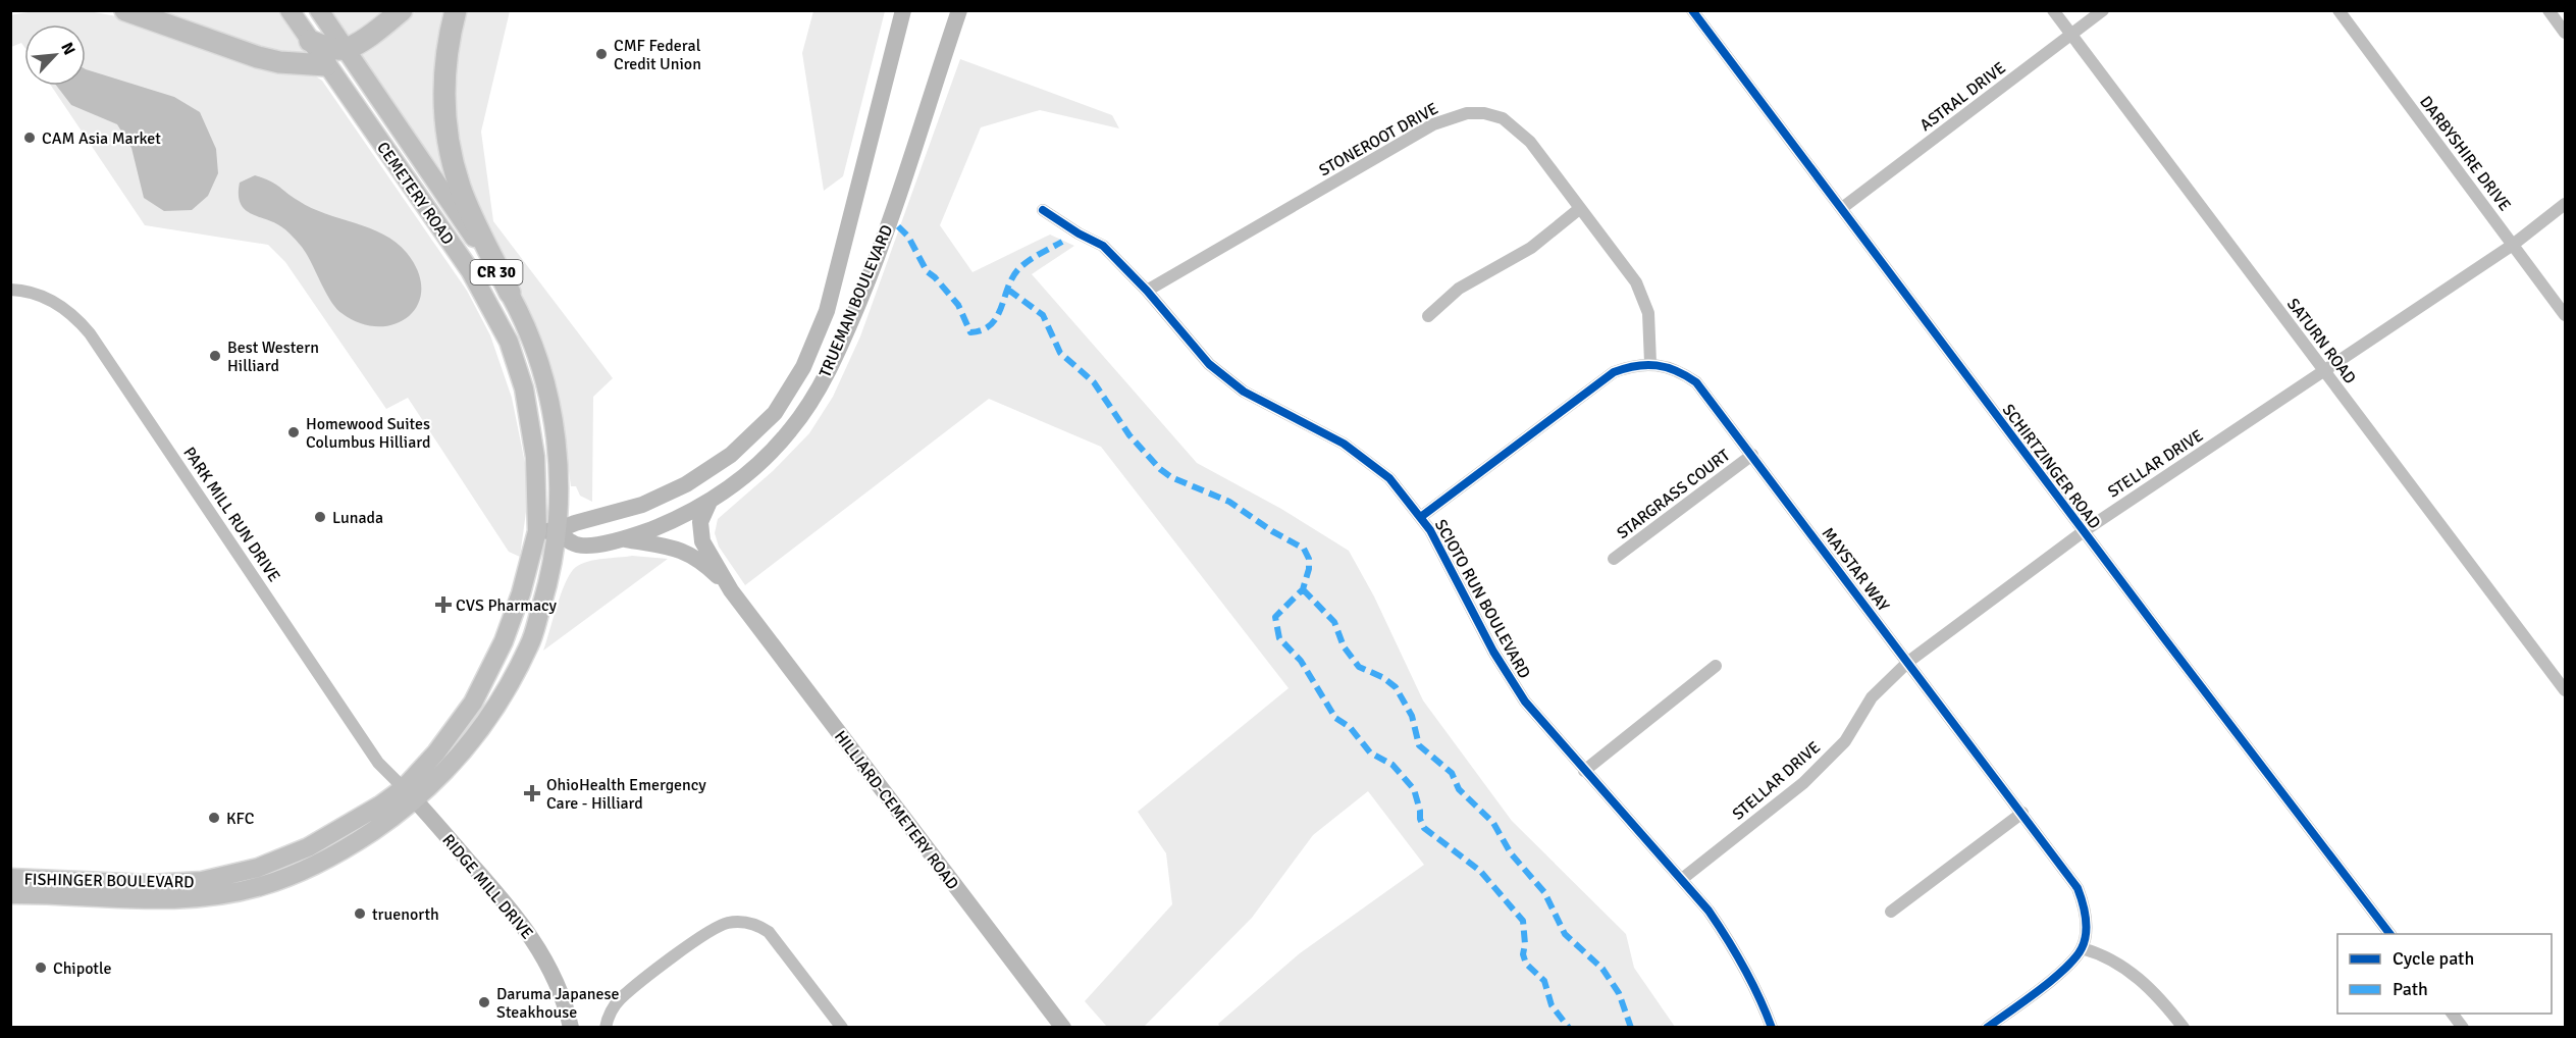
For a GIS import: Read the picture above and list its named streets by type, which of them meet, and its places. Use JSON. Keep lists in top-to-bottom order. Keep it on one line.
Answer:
{"streets":{"main road":["CEMETERY ROAD","CR 30","TRUEMAN BOULEVARD","HILLIARD-CEMETERY ROAD","FISHINGER BOULEVARD","RIDGE MILL DRIVE"],"street":["ASTRAL DRIVE","STONEROOT DRIVE","DARBYSHIRE DRIVE","SATURN ROAD","STELLAR DRIVE","SCHIRTZINGER ROAD","STARGRASS COURT","PARK MILL RUN DRIVE","MAYSTAR WAY","SCIOTO RUN BOULEVARD"]},"crossings":[["ASTRAL DRIVE","SATURN ROAD"],["ASTRAL DRIVE","SCHIRTZINGER ROAD"],["STONEROOT DRIVE","MAYSTAR WAY"],["STONEROOT DRIVE","SCIOTO RUN BOULEVARD"],["DARBYSHIRE DRIVE","STELLAR DRIVE"],["CEMETERY ROAD","TRUEMAN BOULEVARD"],["CEMETERY ROAD","FISHINGER BOULEVARD"],["TRUEMAN BOULEVARD","HILLIARD-CEMETERY ROAD"],["TRUEMAN BOULEVARD","FISHINGER BOULEVARD"],["SATURN ROAD","STELLAR DRIVE"],["STELLAR DRIVE","SCHIRTZINGER ROAD"],["STELLAR DRIVE","MAYSTAR WAY"],["STELLAR DRIVE","SCIOTO RUN BOULEVARD"],["STARGRASS COURT","MAYSTAR WAY"],["PARK MILL RUN DRIVE","FISHINGER BOULEVARD"],["PARK MILL RUN DRIVE","RIDGE MILL DRIVE"],["MAYSTAR WAY","SCIOTO RUN BOULEVARD"],["FISHINGER BOULEVARD","RIDGE MILL DRIVE"]],"places":{"other":["CMF Federal Credit Union","CAM Asia Market","Best Western Hilliard","Homewood Suites Columbus Hilliard","Lunada","KFC","truenorth","Chipotle","Daruma Japanese Steakhouse"],"health":["CVS Pharmacy","OhioHealth Emergency Care - Hilliard"]},"legend":["Cycle path","Path"],"north":"top right"}
